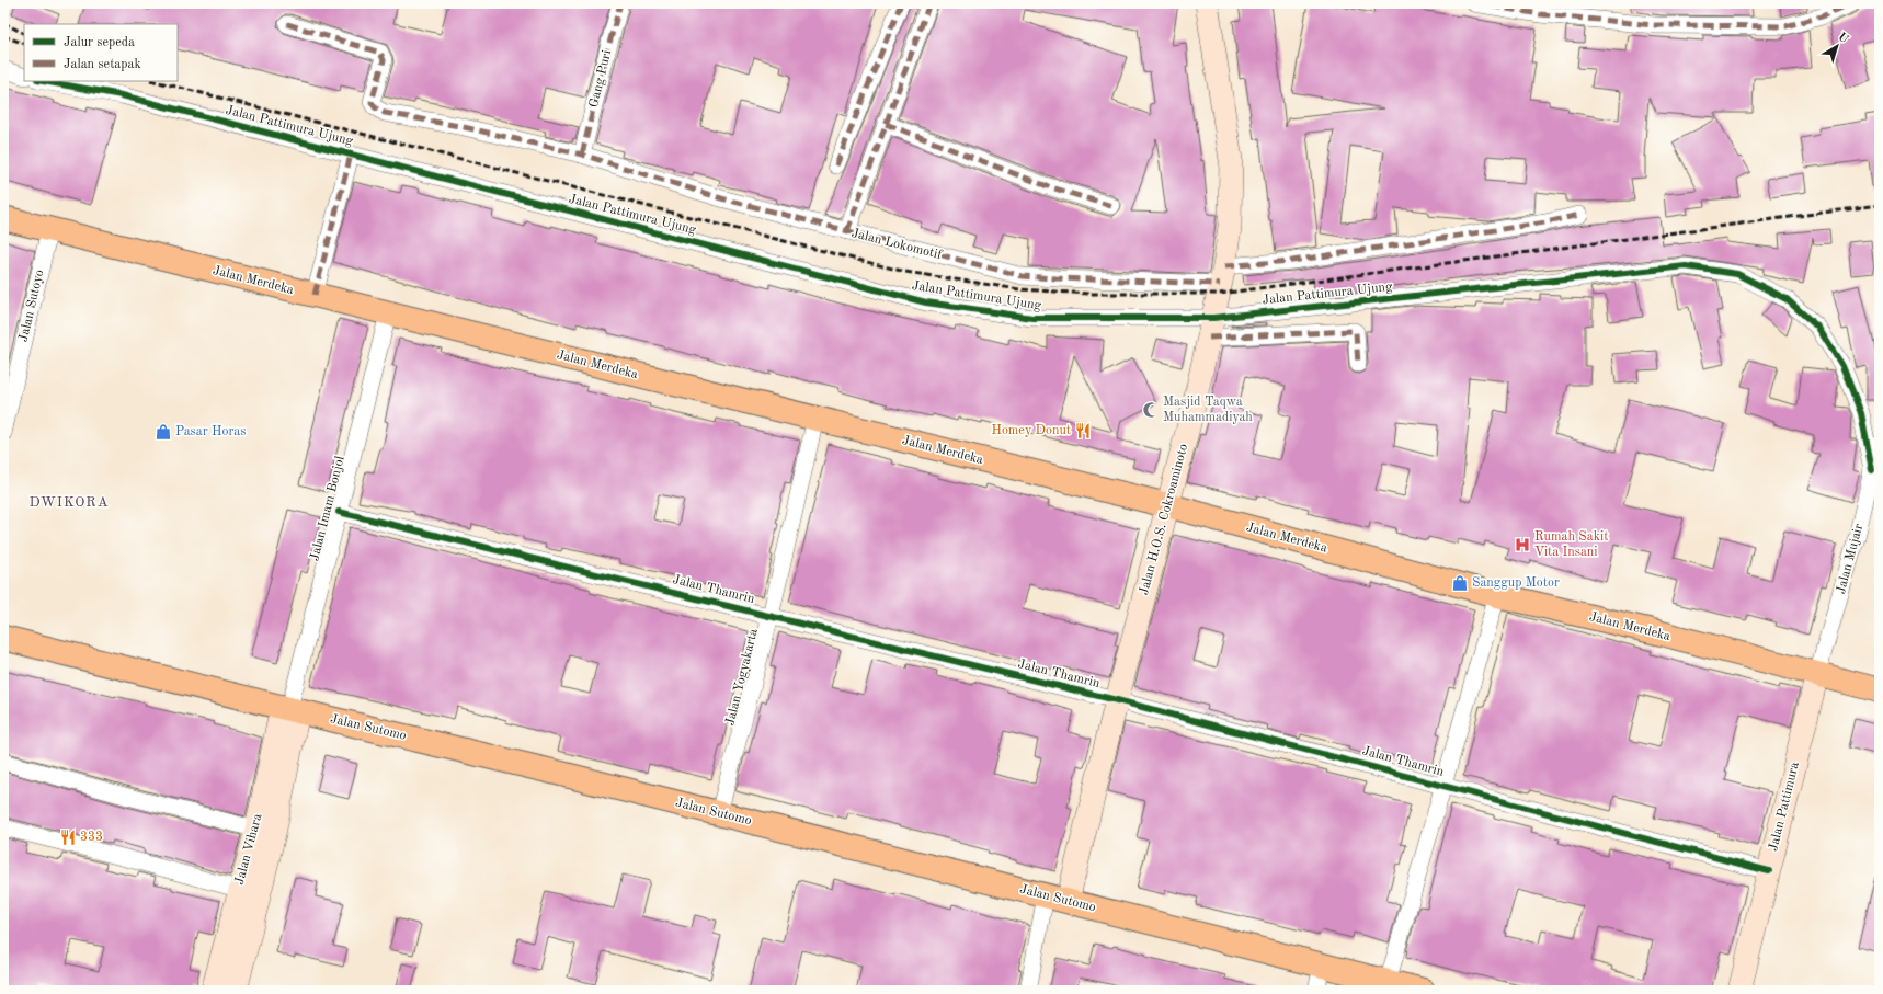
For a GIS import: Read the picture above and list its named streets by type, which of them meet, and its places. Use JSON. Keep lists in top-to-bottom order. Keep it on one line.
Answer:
{"streets":{"main road":["Jalan Merdeka","Jalan Sutomo"],"street":["Gang Puri","Jalan Pattimura Ujung","Jalan Lokomotif","Jalan Sutoyo","Jalan Imam Bonjol","Jalan H.O.S. Cokroaminoto","Jalan Mujair","Jalan Thamrin","Jalan Yogyakarta","Jalan Pattimura","Jalan Vihara"]},"crossings":[["Gang Puri","Jalan Lokomotif"],["Jalan Pattimura Ujung","Jalan H.O.S. Cokroaminoto"],["Jalan Pattimura Ujung","Jalan Mujair"],["Jalan Lokomotif","Jalan H.O.S. Cokroaminoto"],["Jalan Merdeka","Jalan Sutoyo"],["Jalan Merdeka","Jalan Imam Bonjol"],["Jalan Merdeka","Jalan H.O.S. Cokroaminoto"],["Jalan Merdeka","Jalan Mujair"],["Jalan Merdeka","Jalan Yogyakarta"],["Jalan Merdeka","Jalan Pattimura"],["Jalan Imam Bonjol","Jalan Thamrin"],["Jalan Imam Bonjol","Jalan Sutomo"],["Jalan Imam Bonjol","Jalan Vihara"],["Jalan H.O.S. Cokroaminoto","Jalan Thamrin"],["Jalan H.O.S. Cokroaminoto","Jalan Sutomo"],["Jalan Mujair","Jalan Pattimura"],["Jalan Thamrin","Jalan Yogyakarta"],["Jalan Thamrin","Jalan Pattimura"],["Jalan Yogyakarta","Jalan Sutomo"],["Jalan Sutomo","Jalan Vihara"]],"districts":["DWIKORA"],"places":{"mosque":["Masjid Taqwa Muhammadiyah"],"restaurant":["Homey Donut","333"],"shop":["Pasar Horas","Sanggup Motor"],"hospital":["Rumah Sakit Vita Insani"]},"legend":["Jalur sepeda","Jalan setapak"],"north":"top right"}
